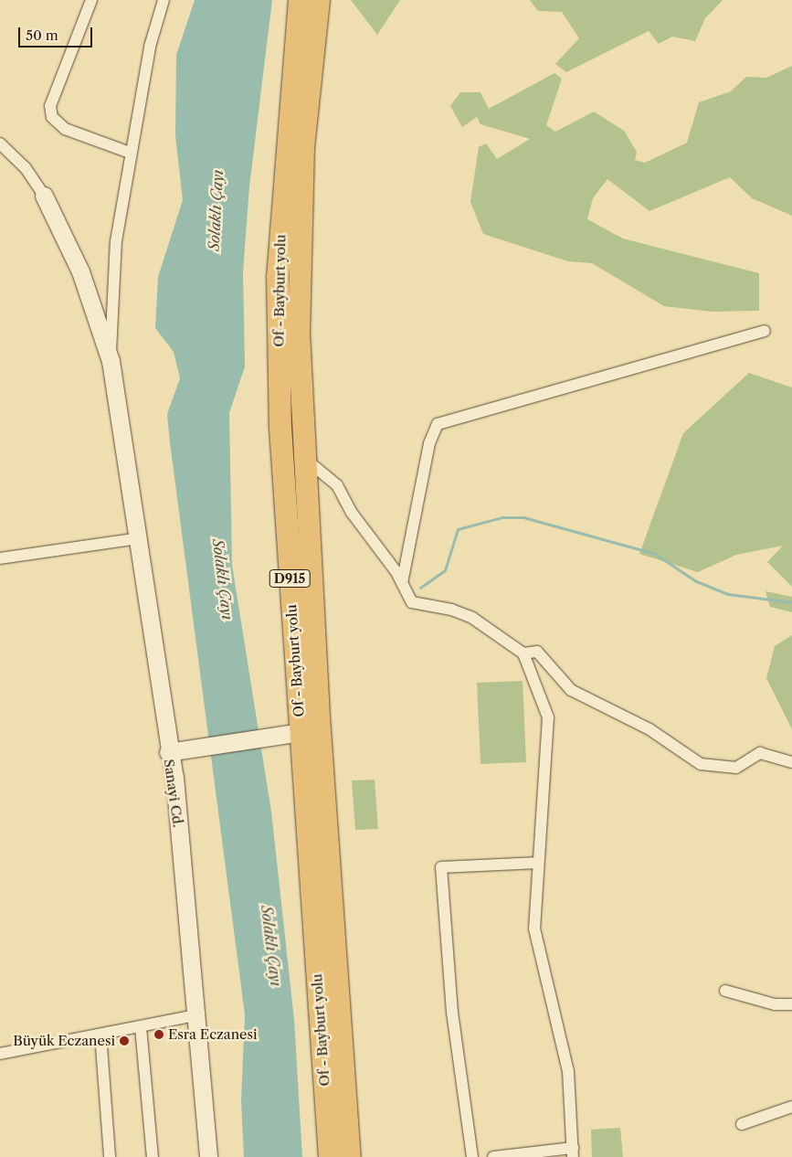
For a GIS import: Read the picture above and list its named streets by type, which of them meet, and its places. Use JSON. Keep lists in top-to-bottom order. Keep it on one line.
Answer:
{"streets":{"highway":["Of - Bayburt yolu","D915"],"street":["Sanayi Cd."]},"water":["Solaklı Çayı"],"places":["Esra Eczanesi","Büyük Eczanesi"],"scale_bar":"50 m"}
